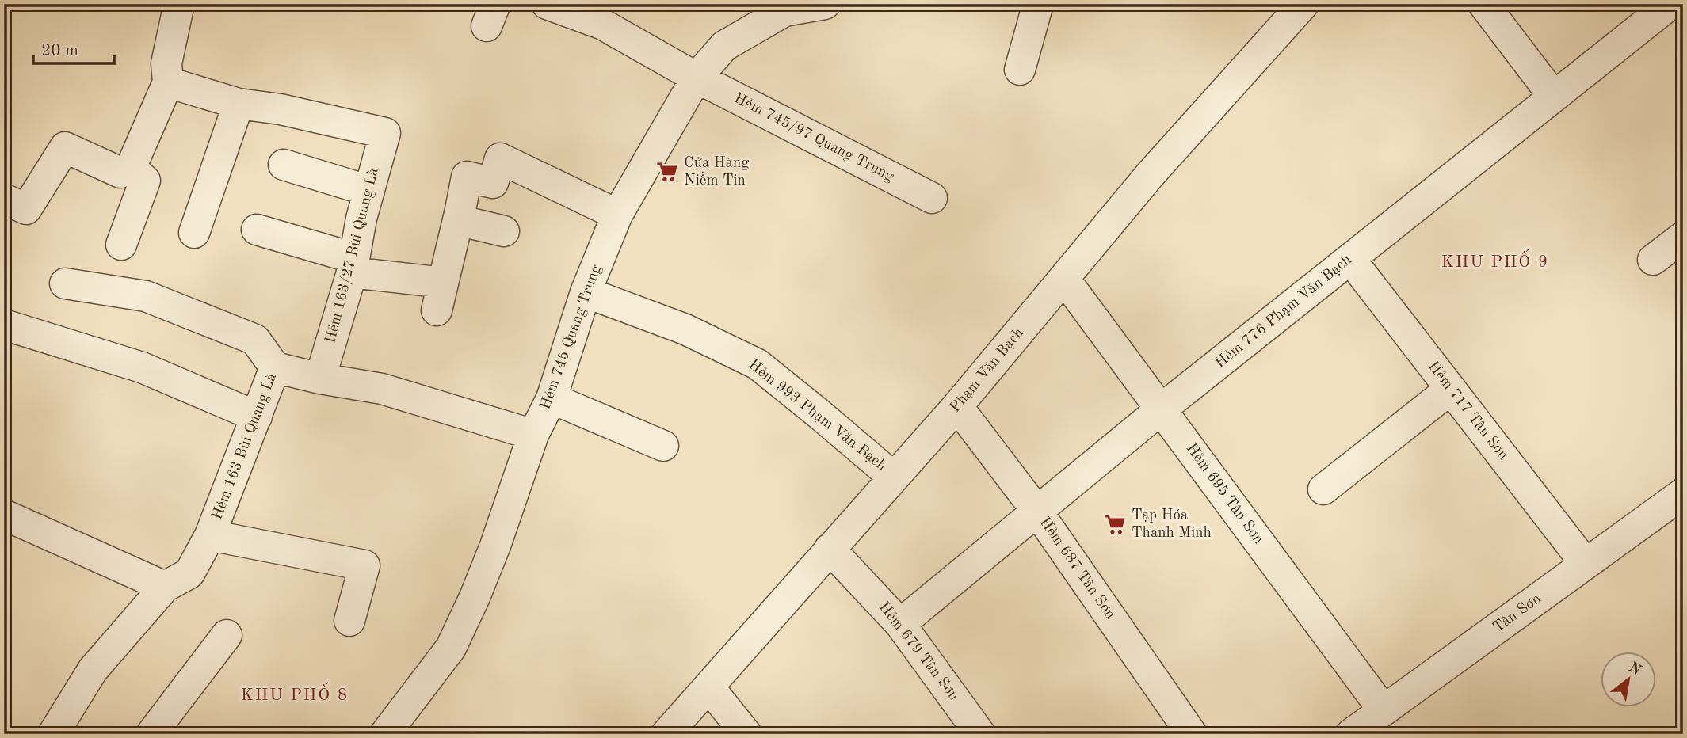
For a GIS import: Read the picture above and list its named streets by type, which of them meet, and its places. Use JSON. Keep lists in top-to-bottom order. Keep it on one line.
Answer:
{"streets":{"street":["Hẻm 745/97 Quang Trung","Hẻm 163/27 Bùi Quang Là","Hẻm 776 Phạm Văn Bạch","Hẻm 745 Quang Trung","Phạm Văn Bạch","Hẻm 717 Tân Sơn","Hẻm 993 Phạm Văn Bạch","Hẻm 163 Bùi Quang Là","Hẻm 695 Tân Sơn","Hẻm 687 Tân Sơn","Tân Sơn","Hẻm 679 Tân Sơn"]},"crossings":[["Hẻm 745/97 Quang Trung","Hẻm 745 Quang Trung"],["Hẻm 163/27 Bùi Quang Là","Hẻm 163 Bùi Quang Là"],["Hẻm 776 Phạm Văn Bạch","Hẻm 717 Tân Sơn"],["Hẻm 776 Phạm Văn Bạch","Hẻm 695 Tân Sơn"],["Hẻm 776 Phạm Văn Bạch","Hẻm 687 Tân Sơn"],["Hẻm 776 Phạm Văn Bạch","Hẻm 679 Tân Sơn"],["Hẻm 745 Quang Trung","Hẻm 993 Phạm Văn Bạch"],["Hẻm 745 Quang Trung","Hẻm 163 Bùi Quang Là"],["Phạm Văn Bạch","Hẻm 993 Phạm Văn Bạch"],["Phạm Văn Bạch","Hẻm 695 Tân Sơn"],["Phạm Văn Bạch","Hẻm 687 Tân Sơn"],["Phạm Văn Bạch","Hẻm 679 Tân Sơn"],["Hẻm 717 Tân Sơn","Tân Sơn"],["Hẻm 695 Tân Sơn","Tân Sơn"]],"districts":["KHU PHỐ 9","KHU PHỐ 8"],"places":{"supermarket":["Cửa Hàng Niềm Tin","Tạp Hóa Thanh Minh"]},"scale_bar":"20 m","north":"top right"}
